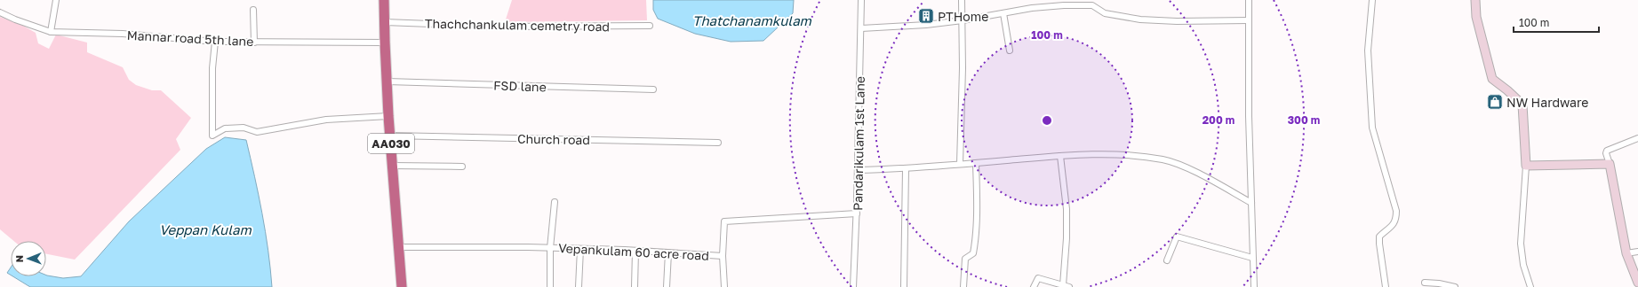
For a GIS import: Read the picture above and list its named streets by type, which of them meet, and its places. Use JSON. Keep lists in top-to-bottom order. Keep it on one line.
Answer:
{"streets":{"highway":["AA030"],"street":["Thachchankulam cemetry road","Mannar road 5th lane","FSD lane","Church road","Pandarikulam 1st Lane","Vepankulam 60 acre road"]},"crossings":[["Thachchankulam cemetry road","AA030"],["Mannar road 5th lane","AA030"],["FSD lane","AA030"],["Church road","AA030"],["AA030","Vepankulam 60 acre road"],["Pandarikulam 1st Lane","Vepankulam 60 acre road"]],"water":["Thatchanamkulam","Veppan Kulam"],"places":{"building":["PTHome"],"shop":["NW Hardware"]},"scale_bar":"100 m","north":"left","rings":["100 m","200 m","300 m"]}
